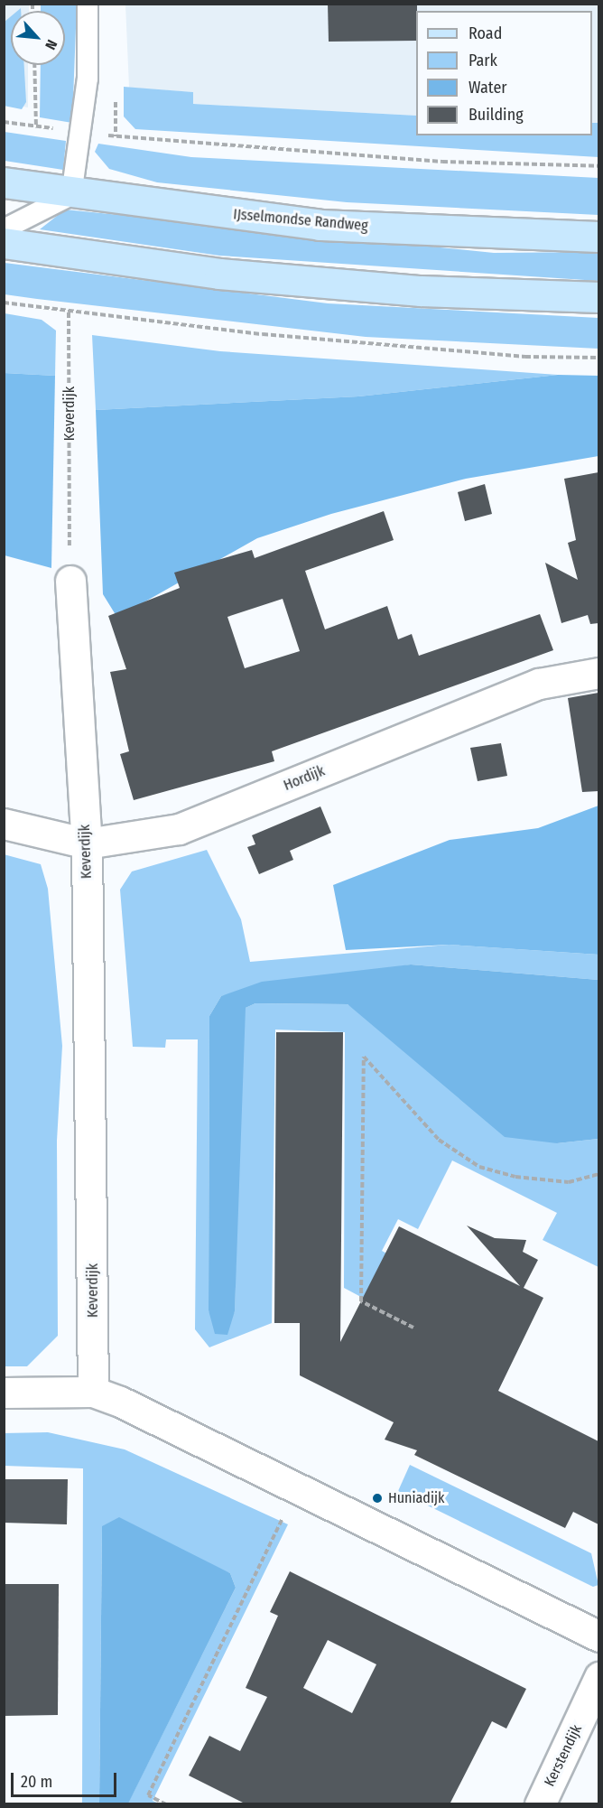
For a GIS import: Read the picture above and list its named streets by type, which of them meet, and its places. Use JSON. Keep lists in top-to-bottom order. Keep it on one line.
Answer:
{"streets":{"main road":["IJsselmondse Randweg"],"street":["Keverdijk","Hordijk","Kerstendijk"]},"crossings":[["Keverdijk","Hordijk"]],"places":["Huniadijk"],"legend":["Road","Park","Water","Building"],"scale_bar":"20 m","north":"bottom right"}
